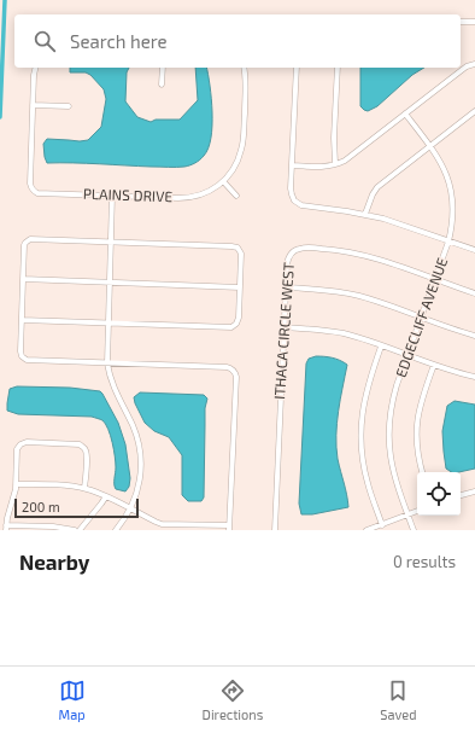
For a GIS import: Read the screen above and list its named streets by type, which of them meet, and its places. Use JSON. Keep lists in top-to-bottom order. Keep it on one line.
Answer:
{"streets":{"street":["PLAINS DRIVE","EDGECLIFF AVENUE","ITHACA CIRCLE WEST"]},"crossings":[["EDGECLIFF AVENUE","ITHACA CIRCLE WEST"]],"scale_bar":"200 m","page":{"search":"Search here","scale":"200 m","heading":["Nearby","0 results"],"nav":["Map","Directions","Saved"]}}
